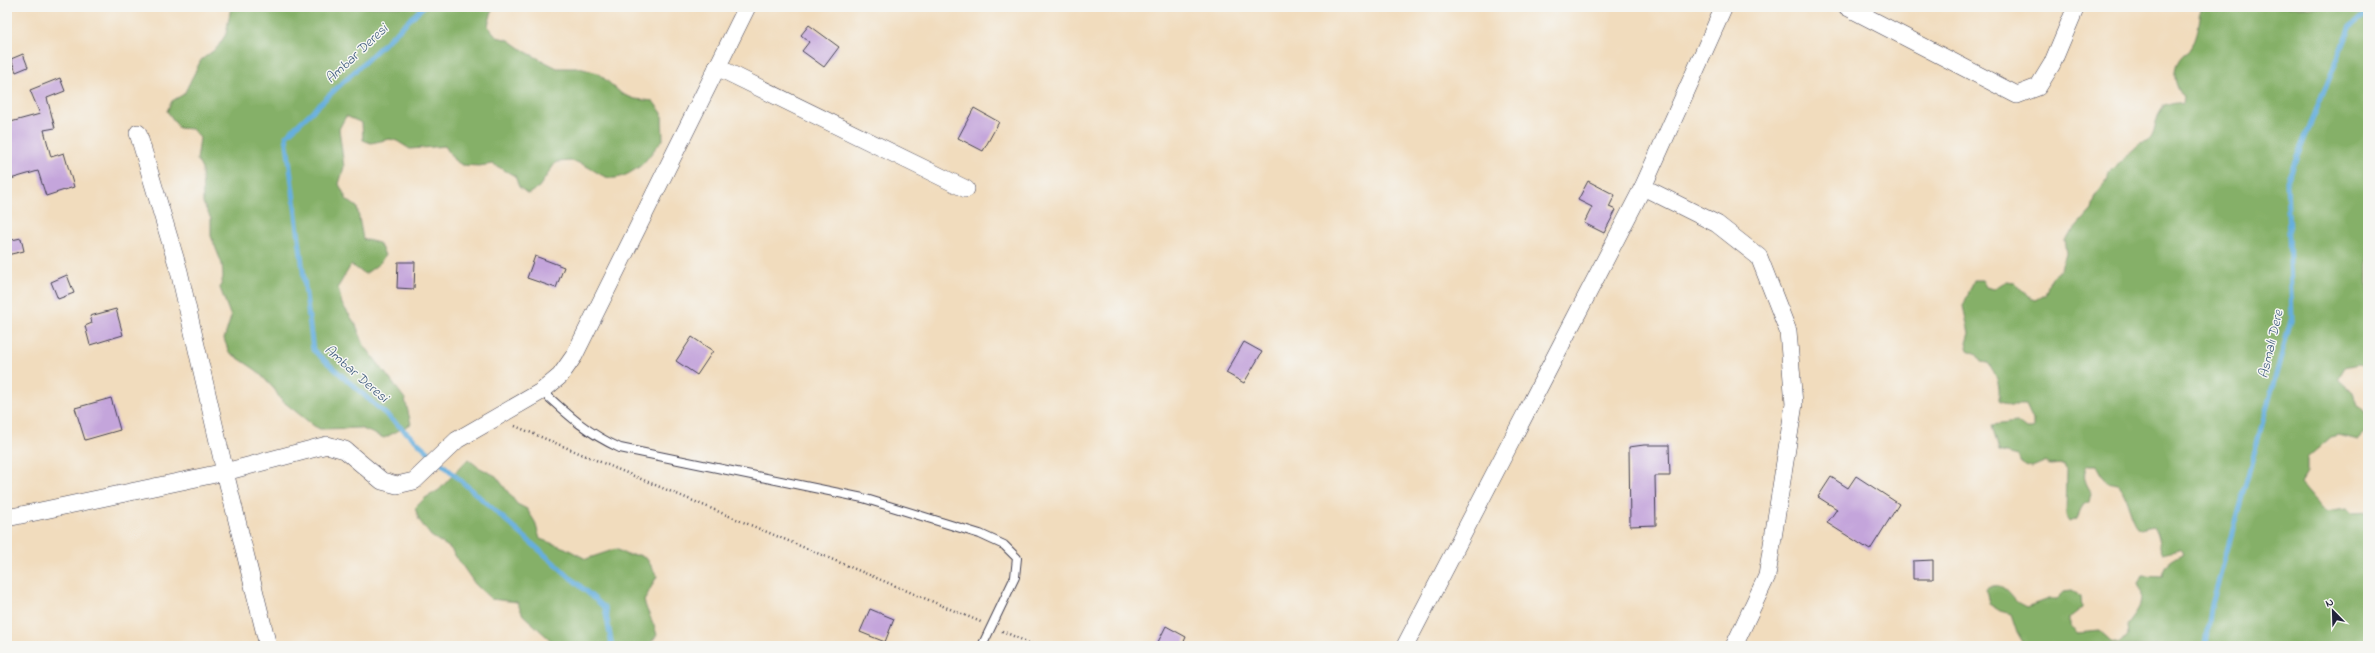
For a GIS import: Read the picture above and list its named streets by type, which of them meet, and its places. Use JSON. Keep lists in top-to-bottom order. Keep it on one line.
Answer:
{"water":["Ambar Deresi","Asmalı Dere"],"north":"top left"}
